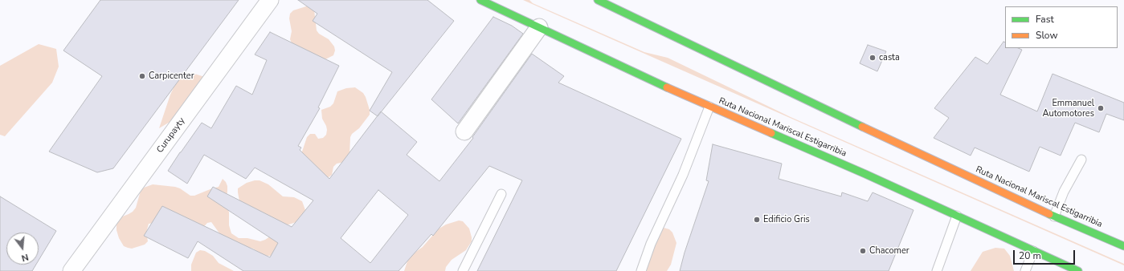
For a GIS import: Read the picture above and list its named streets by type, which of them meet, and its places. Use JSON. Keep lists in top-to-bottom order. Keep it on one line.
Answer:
{"streets":{"highway":["Ruta Nacional Mariscal Estigarribia"],"street":["Curupayty"]},"places":["casta","Carpicenter","Emmanuel Automotores","Edificio Gris","Chacomer"],"legend":["Fast","Slow"],"scale_bar":"20 m","north":"bottom"}
